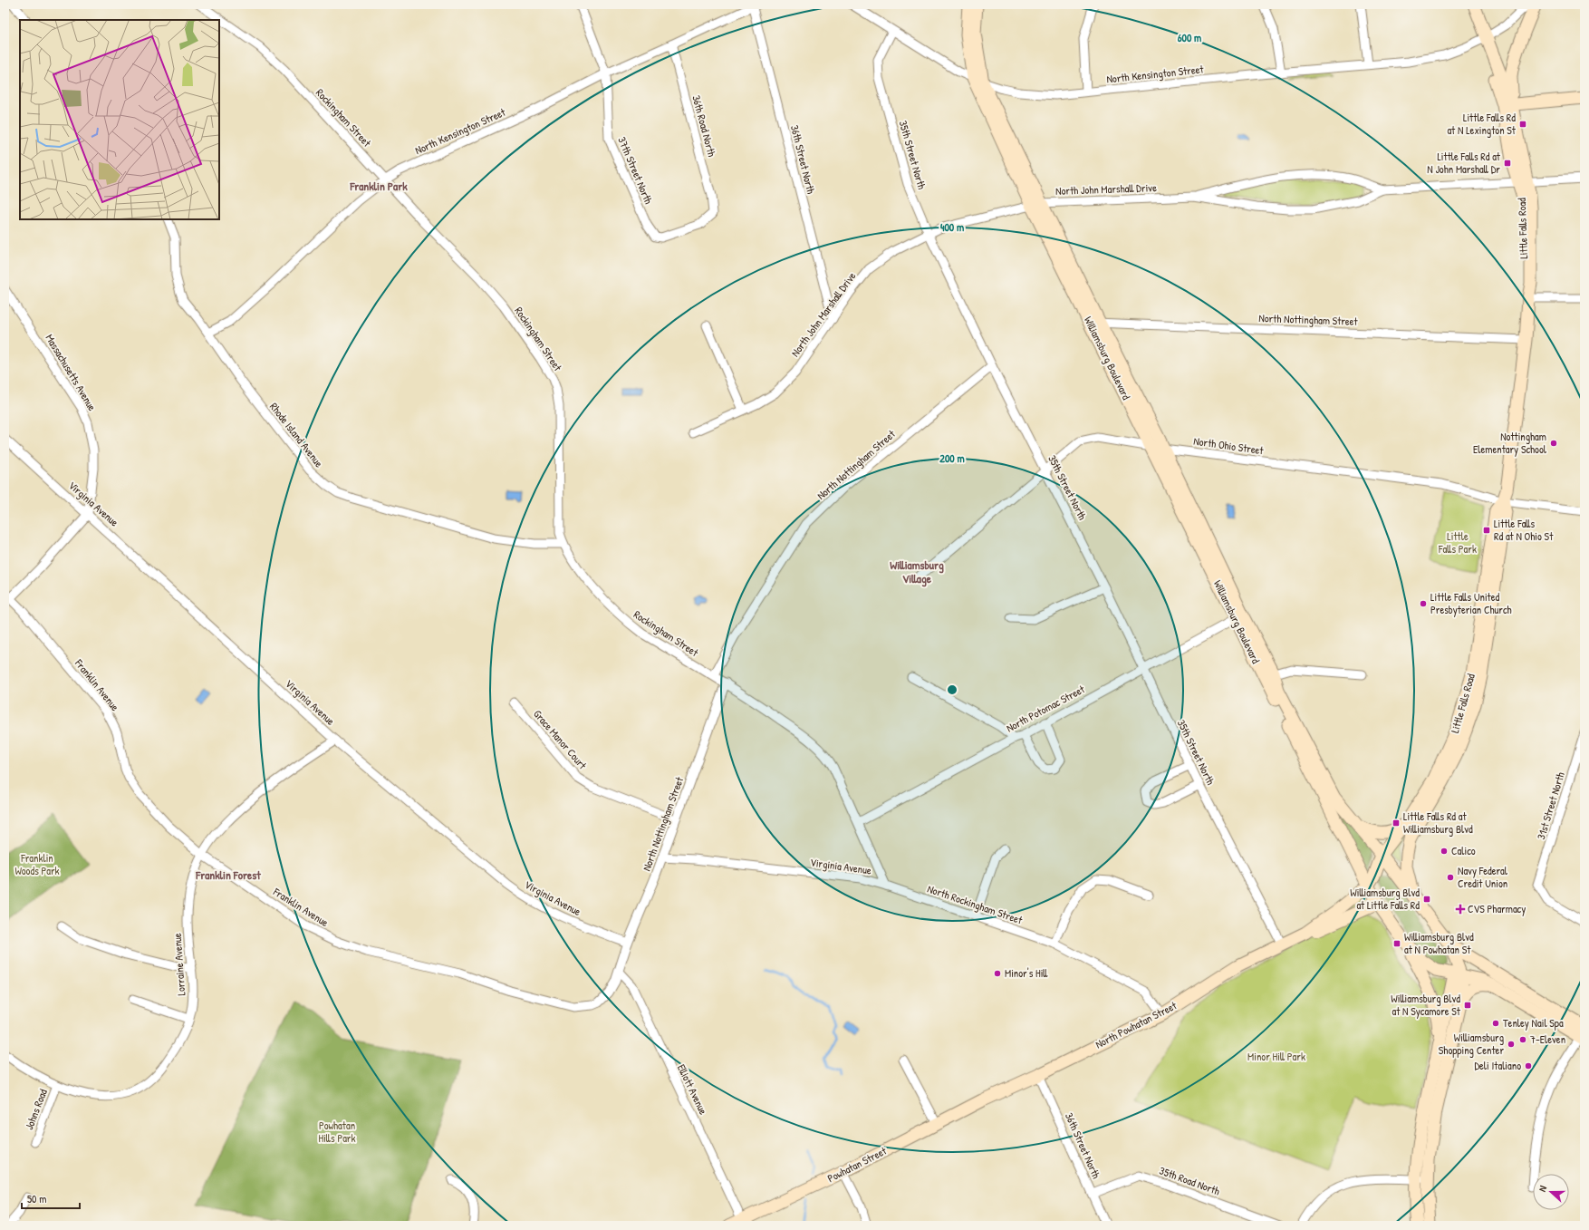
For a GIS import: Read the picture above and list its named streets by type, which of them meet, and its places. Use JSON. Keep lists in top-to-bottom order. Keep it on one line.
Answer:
{"streets":{"main road":["Little Falls Road","Williamsburg Boulevard","North Powhatan Street","Powhatan Street"],"street":["North Kensington Street","Rockingham Street","36th Road North","35th Street North","36th Street North","37th Street North","North John Marshall Drive","North Nottingham Street","Massachusetts Avenue","Rhode Island Avenue","North Ohio Street","Virginia Avenue","Franklin Avenue","North Potomac Street","Grace Manor Court","31st Street North","North Rockingham Street","Lorraine Avenue","Elliott Avenue","Johns Road","35th Road North"]},"crossings":[["North Kensington Street","Rockingham Street"],["North Kensington Street","36th Road North"],["North Kensington Street","35th Street North"],["North Kensington Street","36th Street North"],["North Kensington Street","37th Street North"],["North Kensington Street","Little Falls Road"],["North Kensington Street","Williamsburg Boulevard"],["North Kensington Street","Rhode Island Avenue"],["Rockingham Street","North Nottingham Street"],["Rockingham Street","Rhode Island Avenue"],["Rockingham Street","North Potomac Street"],["36th Road North","37th Street North"],["35th Street North","North John Marshall Drive"],["35th Street North","North Nottingham Street"],["35th Street North","North Ohio Street"],["35th Street North","North Potomac Street"],["35th Street North","North Powhatan Street"],["36th Street North","North John Marshall Drive"],["36th Street North","North Powhatan Street"],["36th Street North","35th Road North"],["North John Marshall Drive","Little Falls Road"],["North John Marshall Drive","Williamsburg Boulevard"],["Little Falls Road","North Nottingham Street"],["Little Falls Road","Williamsburg Boulevard"],["Little Falls Road","North Ohio Street"],["Little Falls Road","North Powhatan Street"],["North Nottingham Street","Williamsburg Boulevard"],["North Nottingham Street","Virginia Avenue"],["North Nottingham Street","Franklin Avenue"],["North Nottingham Street","Grace Manor Court"],["North Nottingham Street","Elliott Avenue"],["Williamsburg Boulevard","North Ohio Street"],["Williamsburg Boulevard","North Potomac Street"],["Williamsburg Boulevard","North Powhatan Street"],["Massachusetts Avenue","Virginia Avenue"],["Virginia Avenue","North Rockingham Street"],["Virginia Avenue","Lorraine Avenue"],["Franklin Avenue","Lorraine Avenue"],["Franklin Avenue","Elliott Avenue"],["North Rockingham Street","North Powhatan Street"],["Lorraine Avenue","Johns Road"],["North Powhatan Street","Powhatan Street"],["Elliott Avenue","Powhatan Street"]],"districts":["Franklin Park","Williamsburg Village","Franklin Forest"],"parks":["Little Falls Park","Franklin Woods Park","Minor Hill Park","Powhatan Hills Park"],"places":{"transit":["Little Falls Rd at N Lexington St","Little Falls Rd at N John Marshall Dr","Little Falls Rd at N Ohio St","Little Falls Rd at Williamsburg Blvd","Williamsburg Blvd at Little Falls Rd","Williamsburg Blvd at N Powhatan St","Williamsburg Blvd at N Sycamore St"],"other":["Nottingham Elementary School","Little Falls United Presbyterian Church","Calico","Navy Federal Credit Union","Minor's Hill","Tenley Nail Spa","7-Eleven","Williamsburg Shopping Center","Deli Italiano"],"health":["CVS Pharmacy"]},"scale_bar":"50 m","north":"left","rings":["600 m","400 m","200 m"]}
